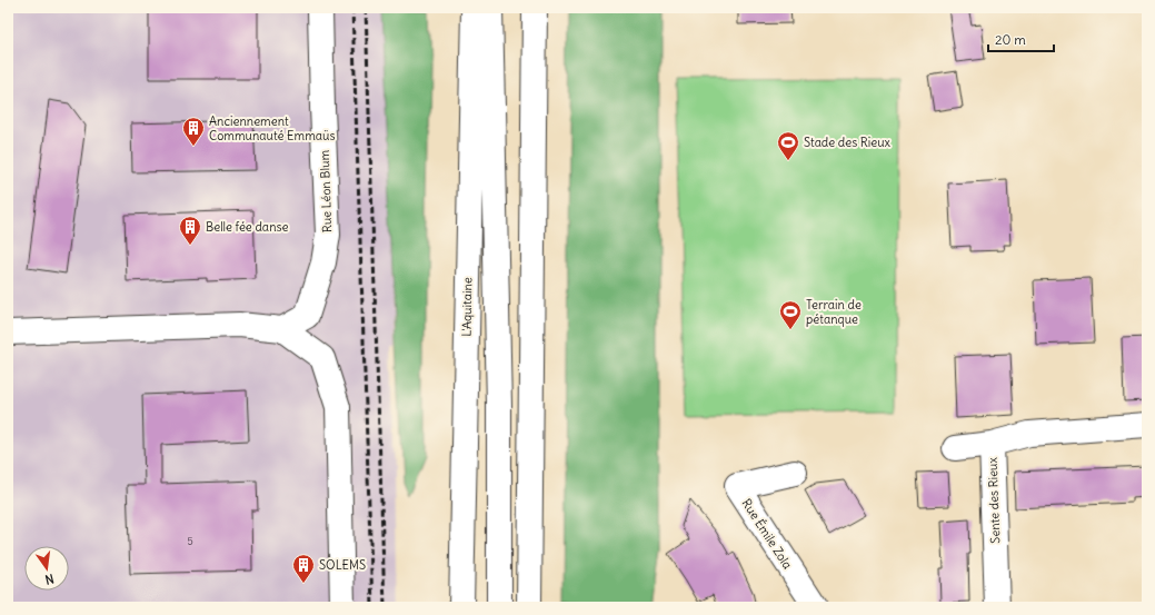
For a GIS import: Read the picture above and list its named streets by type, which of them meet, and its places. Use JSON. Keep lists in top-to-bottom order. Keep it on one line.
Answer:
{"streets":{"main road":["Rue Léon Blum","L'Aquitaine","Sente des Rieux","Rue Émile Zola"]},"places":{"building":["Anciennement Communauté Emmaüs","Belle fée danse","SOLEMS"],"sports":["Stade des Rieux","Terrain de pétanque"]},"house_numbers":["5"],"scale_bar":"20 m","north":"bottom"}
